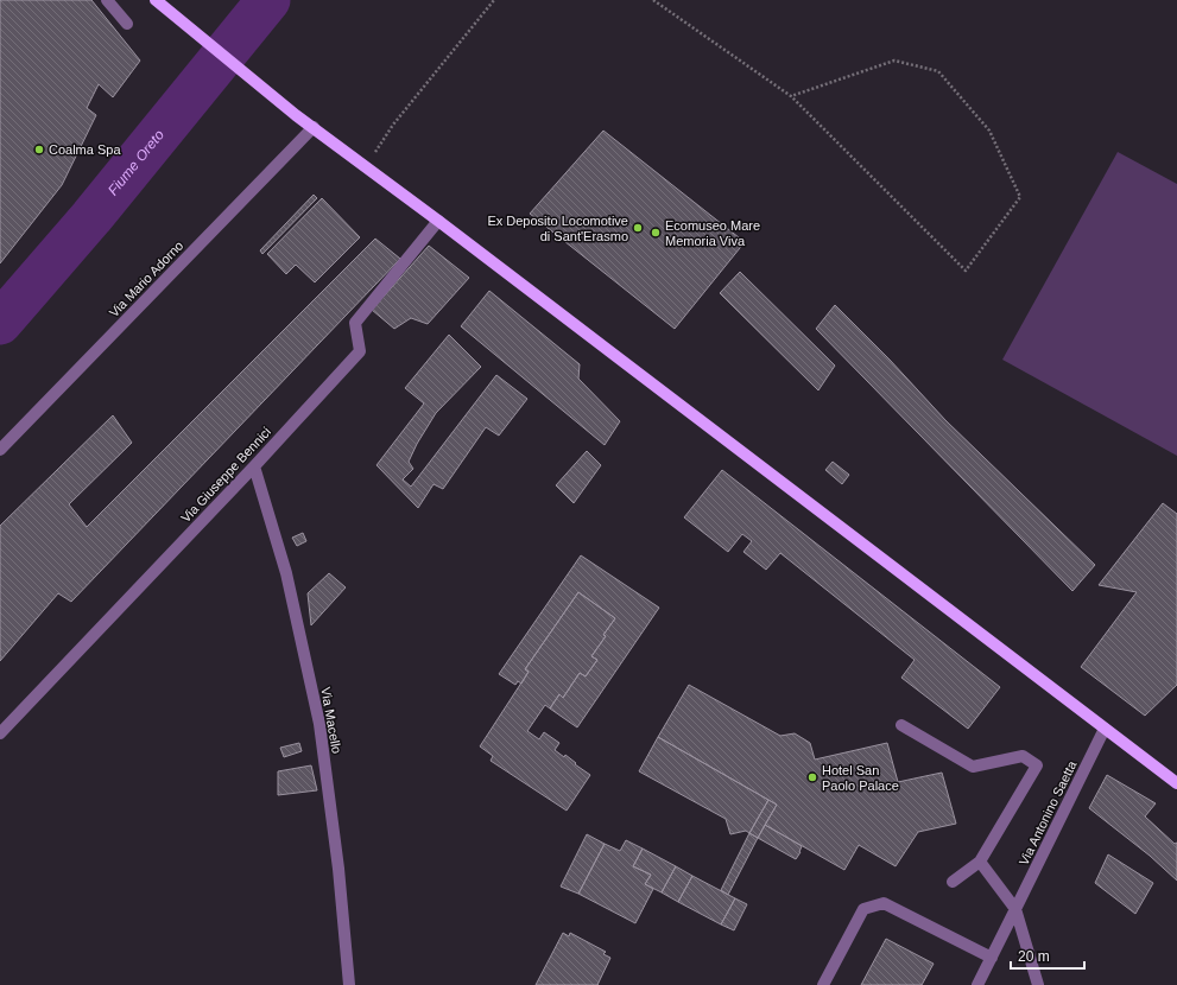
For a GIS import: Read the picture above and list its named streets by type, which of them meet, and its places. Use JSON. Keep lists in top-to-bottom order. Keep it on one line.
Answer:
{"streets":{"street":["Via Mario Adorno","Via Giuseppe Bennici","Via Macello","Via Antonino Saetta"]},"crossings":[["Via Giuseppe Bennici","Via Macello"]],"water":["Fiume Oreto"],"places":["Coalma Spa","Ex Deposito Locomotive di Sant'Erasmo","Ecomuseo Mare Memoria Viva","Hotel San Paolo Palace"],"scale_bar":"20 m"}
